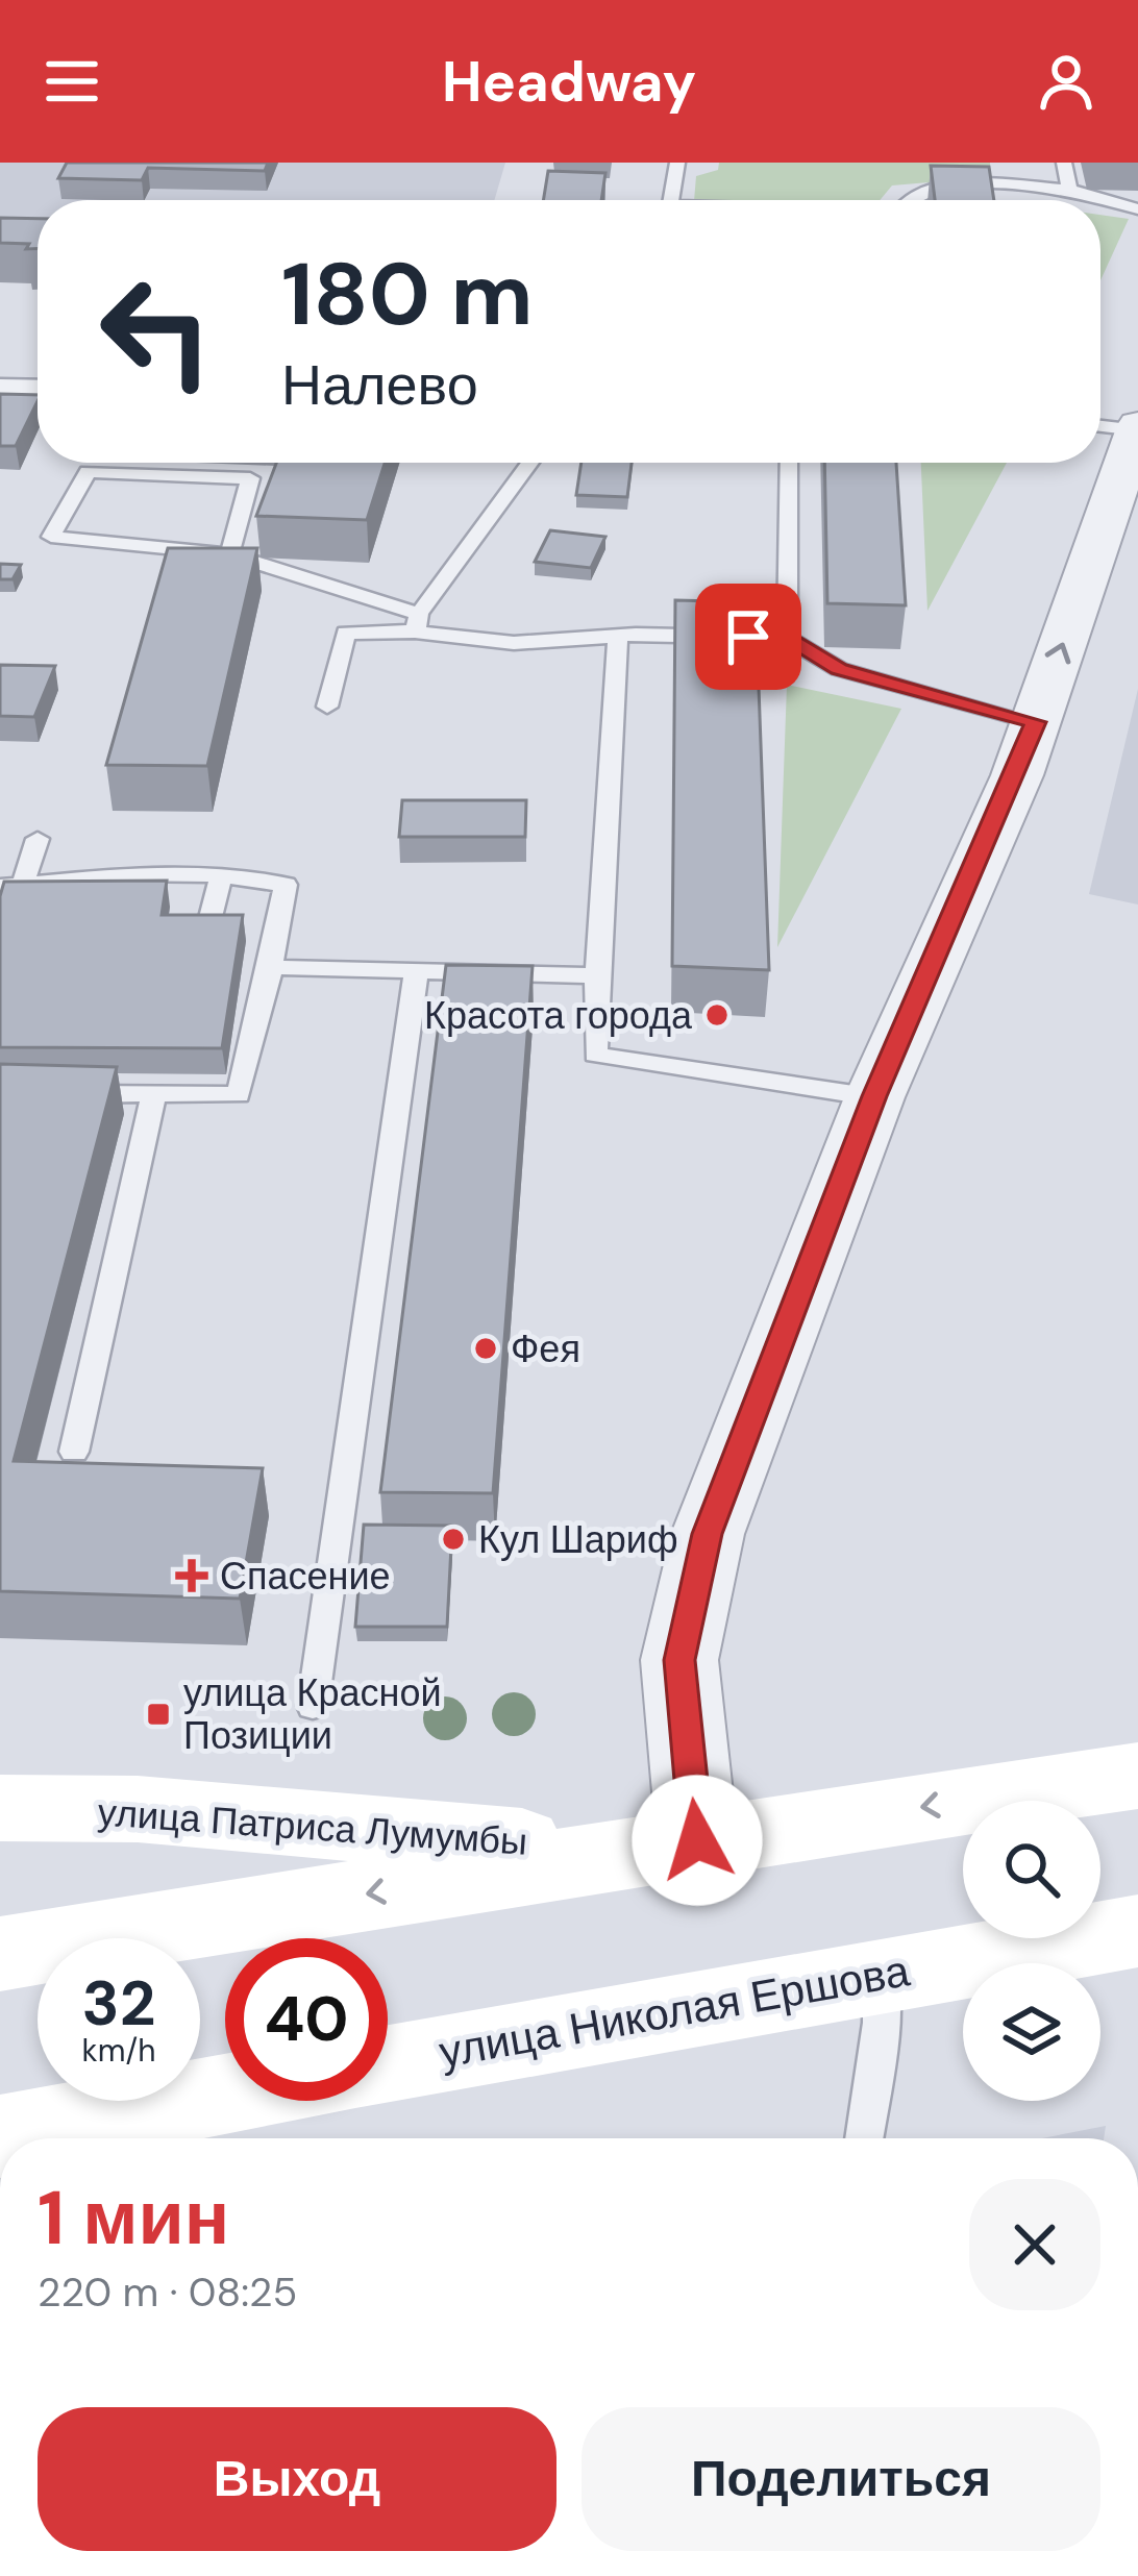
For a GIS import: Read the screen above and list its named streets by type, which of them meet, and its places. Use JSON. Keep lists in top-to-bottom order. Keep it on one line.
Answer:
{"streets":{"main road":["улица Патриса Лумумбы","улица Николая Ершова"]},"places":{"other":["Красота города","Фея","Кул Шариф"],"health":["Спасение"],"transit":["улица Красной Позиции"]},"page":{"header":"Headway","turn":["180 m","Налево"],"speed":"32 km/h","limit":"40","heading":["1 мин","220 m · 08:25"],"buttons":["Выход","Поделиться"]}}
